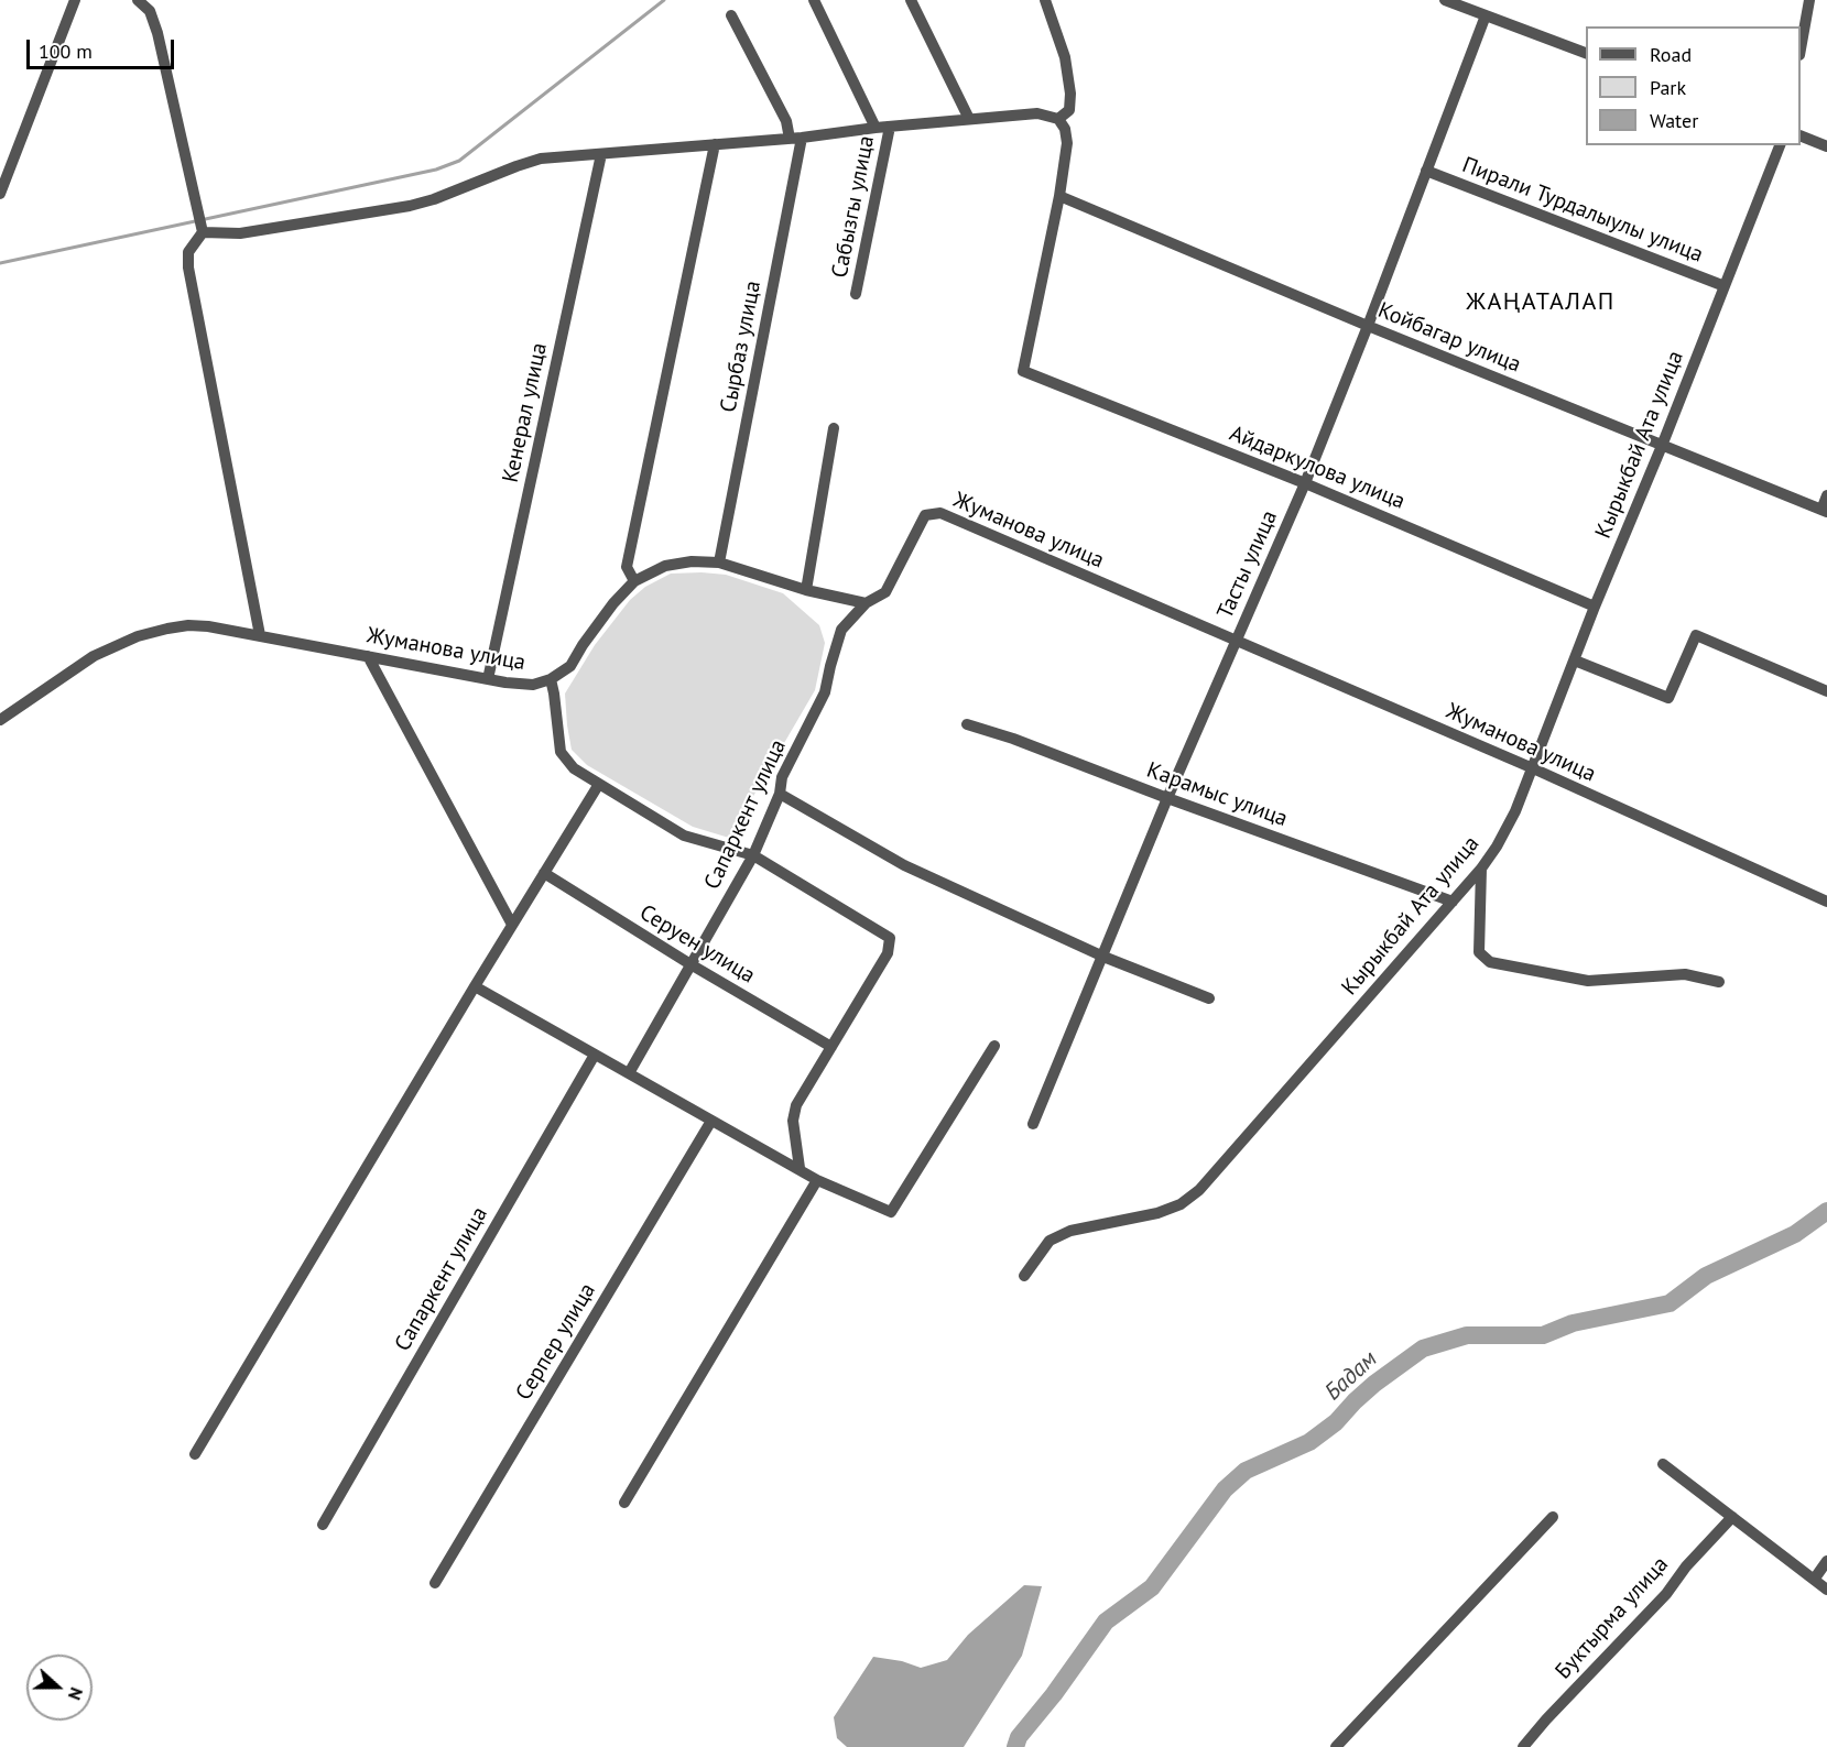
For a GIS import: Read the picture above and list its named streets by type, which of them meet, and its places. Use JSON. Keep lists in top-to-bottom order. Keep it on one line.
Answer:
{"streets":{"street":["Сабызгы улица","Пирали Турдалыулы улица","Койбагар улица","Сырбаз улица","Кенерал улица","Кырыкбай Ата улица","Айдаркулова улица","Жуманова улица","Тасты улица","Карамыс улица","Сапаркент улица","Серуен улица","Серпер улица","Буктырма улица"]},"crossings":[["Пирали Турдалыулы улица","Кырыкбай Ата улица"],["Пирали Турдалыулы улица","Тасты улица"],["Койбагар улица","Кырыкбай Ата улица"],["Койбагар улица","Айдаркулова улица"],["Койбагар улица","Тасты улица"],["Сырбаз улица","Жуманова улица"],["Кенерал улица","Жуманова улица"],["Кырыкбай Ата улица","Айдаркулова улица"],["Кырыкбай Ата улица","Жуманова улица"],["Кырыкбай Ата улица","Карамыс улица"],["Айдаркулова улица","Тасты улица"],["Жуманова улица","Тасты улица"],["Жуманова улица","Сапаркент улица"],["Тасты улица","Карамыс улица"],["Сапаркент улица","Серуен улица"]],"districts":["ЖАҢАТАЛАП"],"water":["Бадам"],"legend":["Road","Park","Water"],"scale_bar":"100 m","north":"right"}
